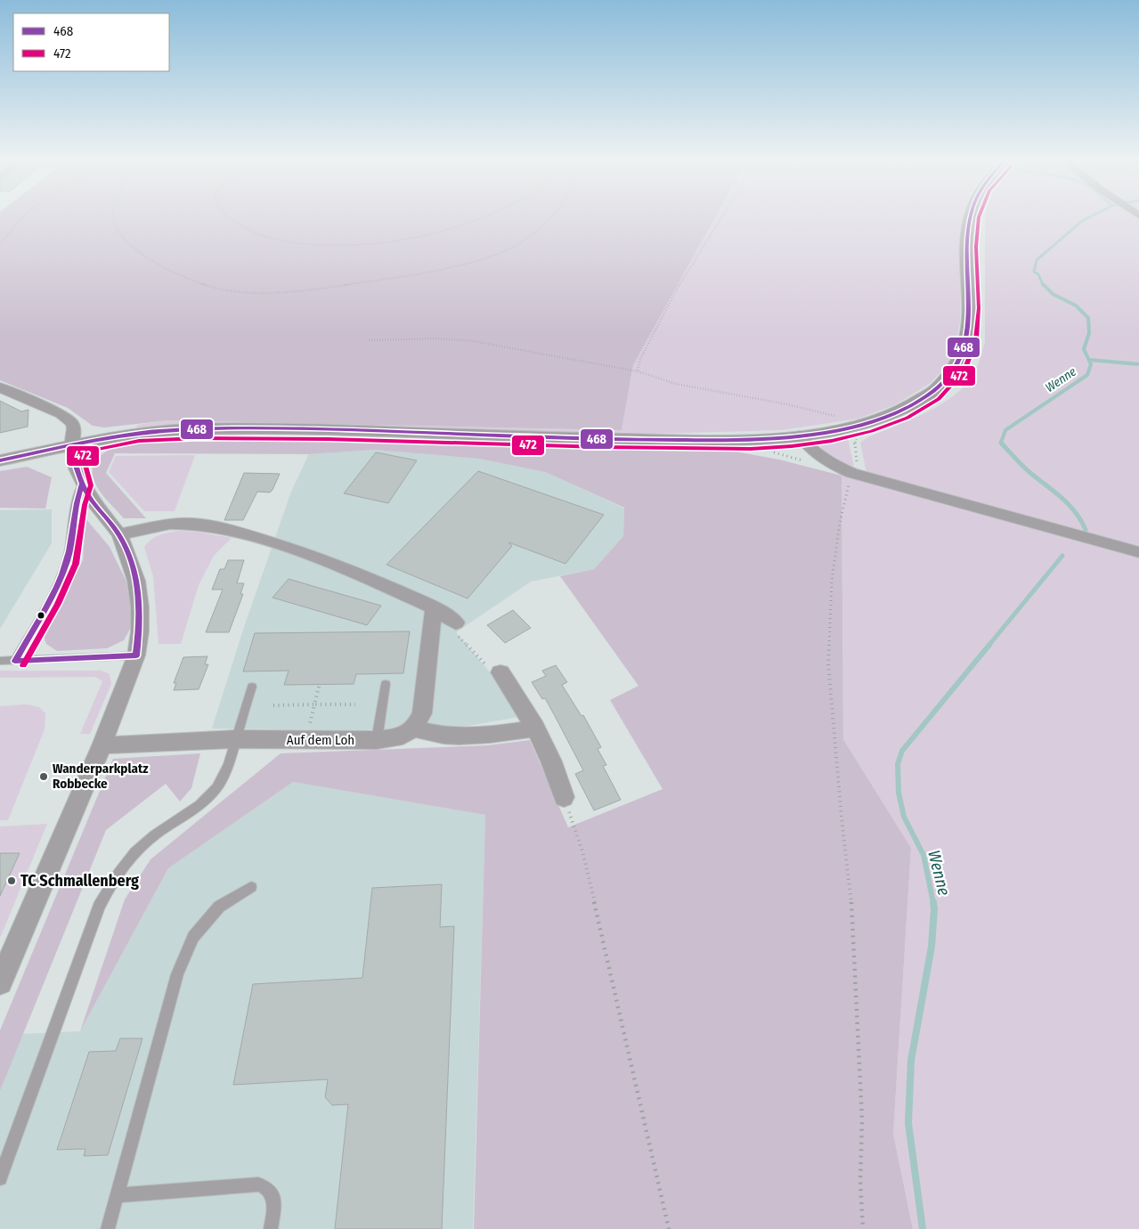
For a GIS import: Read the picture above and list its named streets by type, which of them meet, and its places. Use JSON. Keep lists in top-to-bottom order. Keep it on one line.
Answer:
{"streets":{"street":["Auf dem Loh"]},"water":["Wenne"],"places":["Wanderparkplatz Robbecke","TC Schmallenberg"],"lines":["transit line 468","transit line 472"],"legend":["468","472"]}
